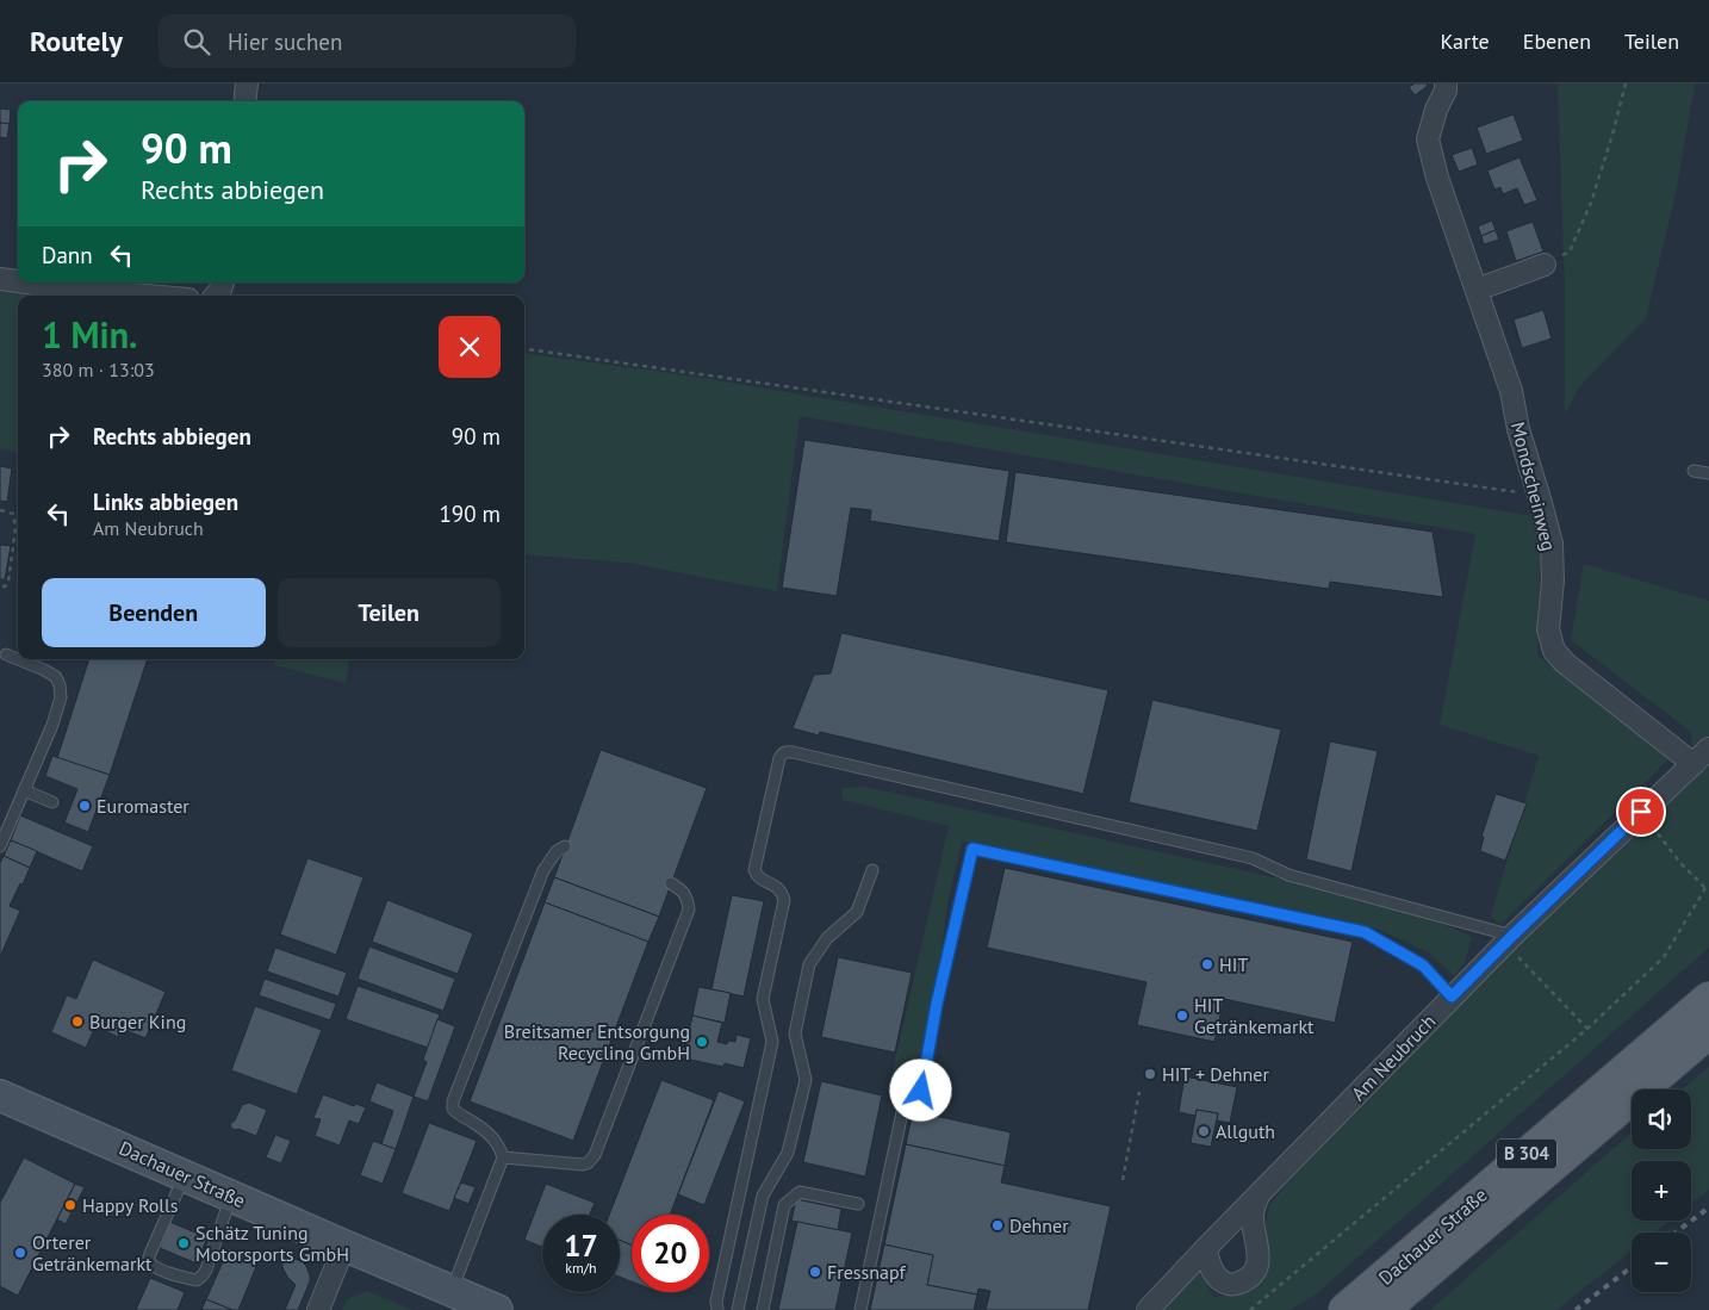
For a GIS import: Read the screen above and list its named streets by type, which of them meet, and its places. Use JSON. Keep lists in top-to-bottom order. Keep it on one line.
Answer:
{"streets":{"main road":["B 304","Dachauer Straße"],"street":["Mondscheinweg","Am Neubruch"]},"crossings":[["Mondscheinweg","Am Neubruch"]],"places":["Euromaster","HIT","HIT Getränkemarkt","Burger King","Breitsamer Entsorgung Recycling GmbH","HIT + Dehner","Allguth","Happy Rolls","Dehner","Schätz Tuning Motorsports GmbH","Orterer Getränkemarkt","Fressnapf"],"page":{"header":"Routely","search":"Hier suchen","nav":["Karte","Ebenen","Teilen"],"turn":["90 m","Rechts abbiegen"],"then":"Dann","heading":["1 Min.","380 m · 13:03"],"list":[{"name":"Rechts abbiegen","value":"90 m"},{"name":"Links abbiegen","note":"Am Neubruch","value":"190 m"}],"buttons":["Beenden","Teilen"],"map_buttons":["+","−"],"speed":"17 km/h","limit":"20"}}
